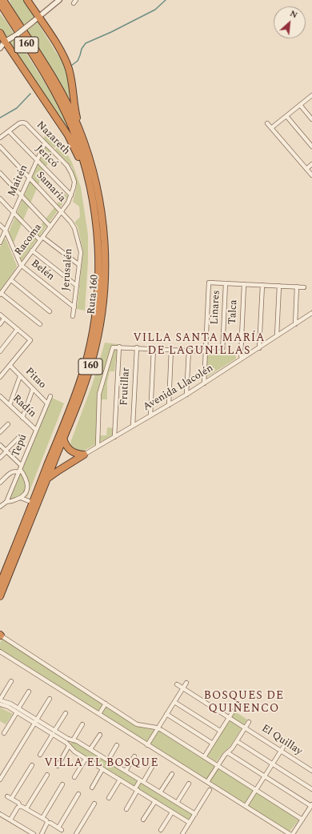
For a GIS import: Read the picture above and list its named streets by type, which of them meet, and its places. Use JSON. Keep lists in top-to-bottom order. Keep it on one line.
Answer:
{"streets":{"highway":["160","Ruta 160"],"street":["Nazareth","Jericó","Maitén","Samaria","Racoma","Jerusalén","Belén","Linares","Talca","Pitao","Frutillar","Avenida Llacolén","Radín","Tepú","El Quillay"]},"crossings":[["Nazareth","Jericó"],["Nazareth","Maitén"],["Nazareth","Racoma"],["Jericó","Maitén"],["Jericó","Racoma"],["Maitén","Samaria"],["Maitén","Belén"],["Samaria","Racoma"],["Samaria","Jerusalén"],["Racoma","Jerusalén"],["Racoma","Belén"],["Jerusalén","Belén"],["Talca","Avenida Llacolén"],["Pitao","Tepú"],["Frutillar","Avenida Llacolén"],["Radín","Tepú"]],"districts":["VILLA SANTA MARÍA DE LAGUNILLAS","BOSQUES DE QUIÑENCO","VILLA EL BOSQUE"],"north":"top right"}
